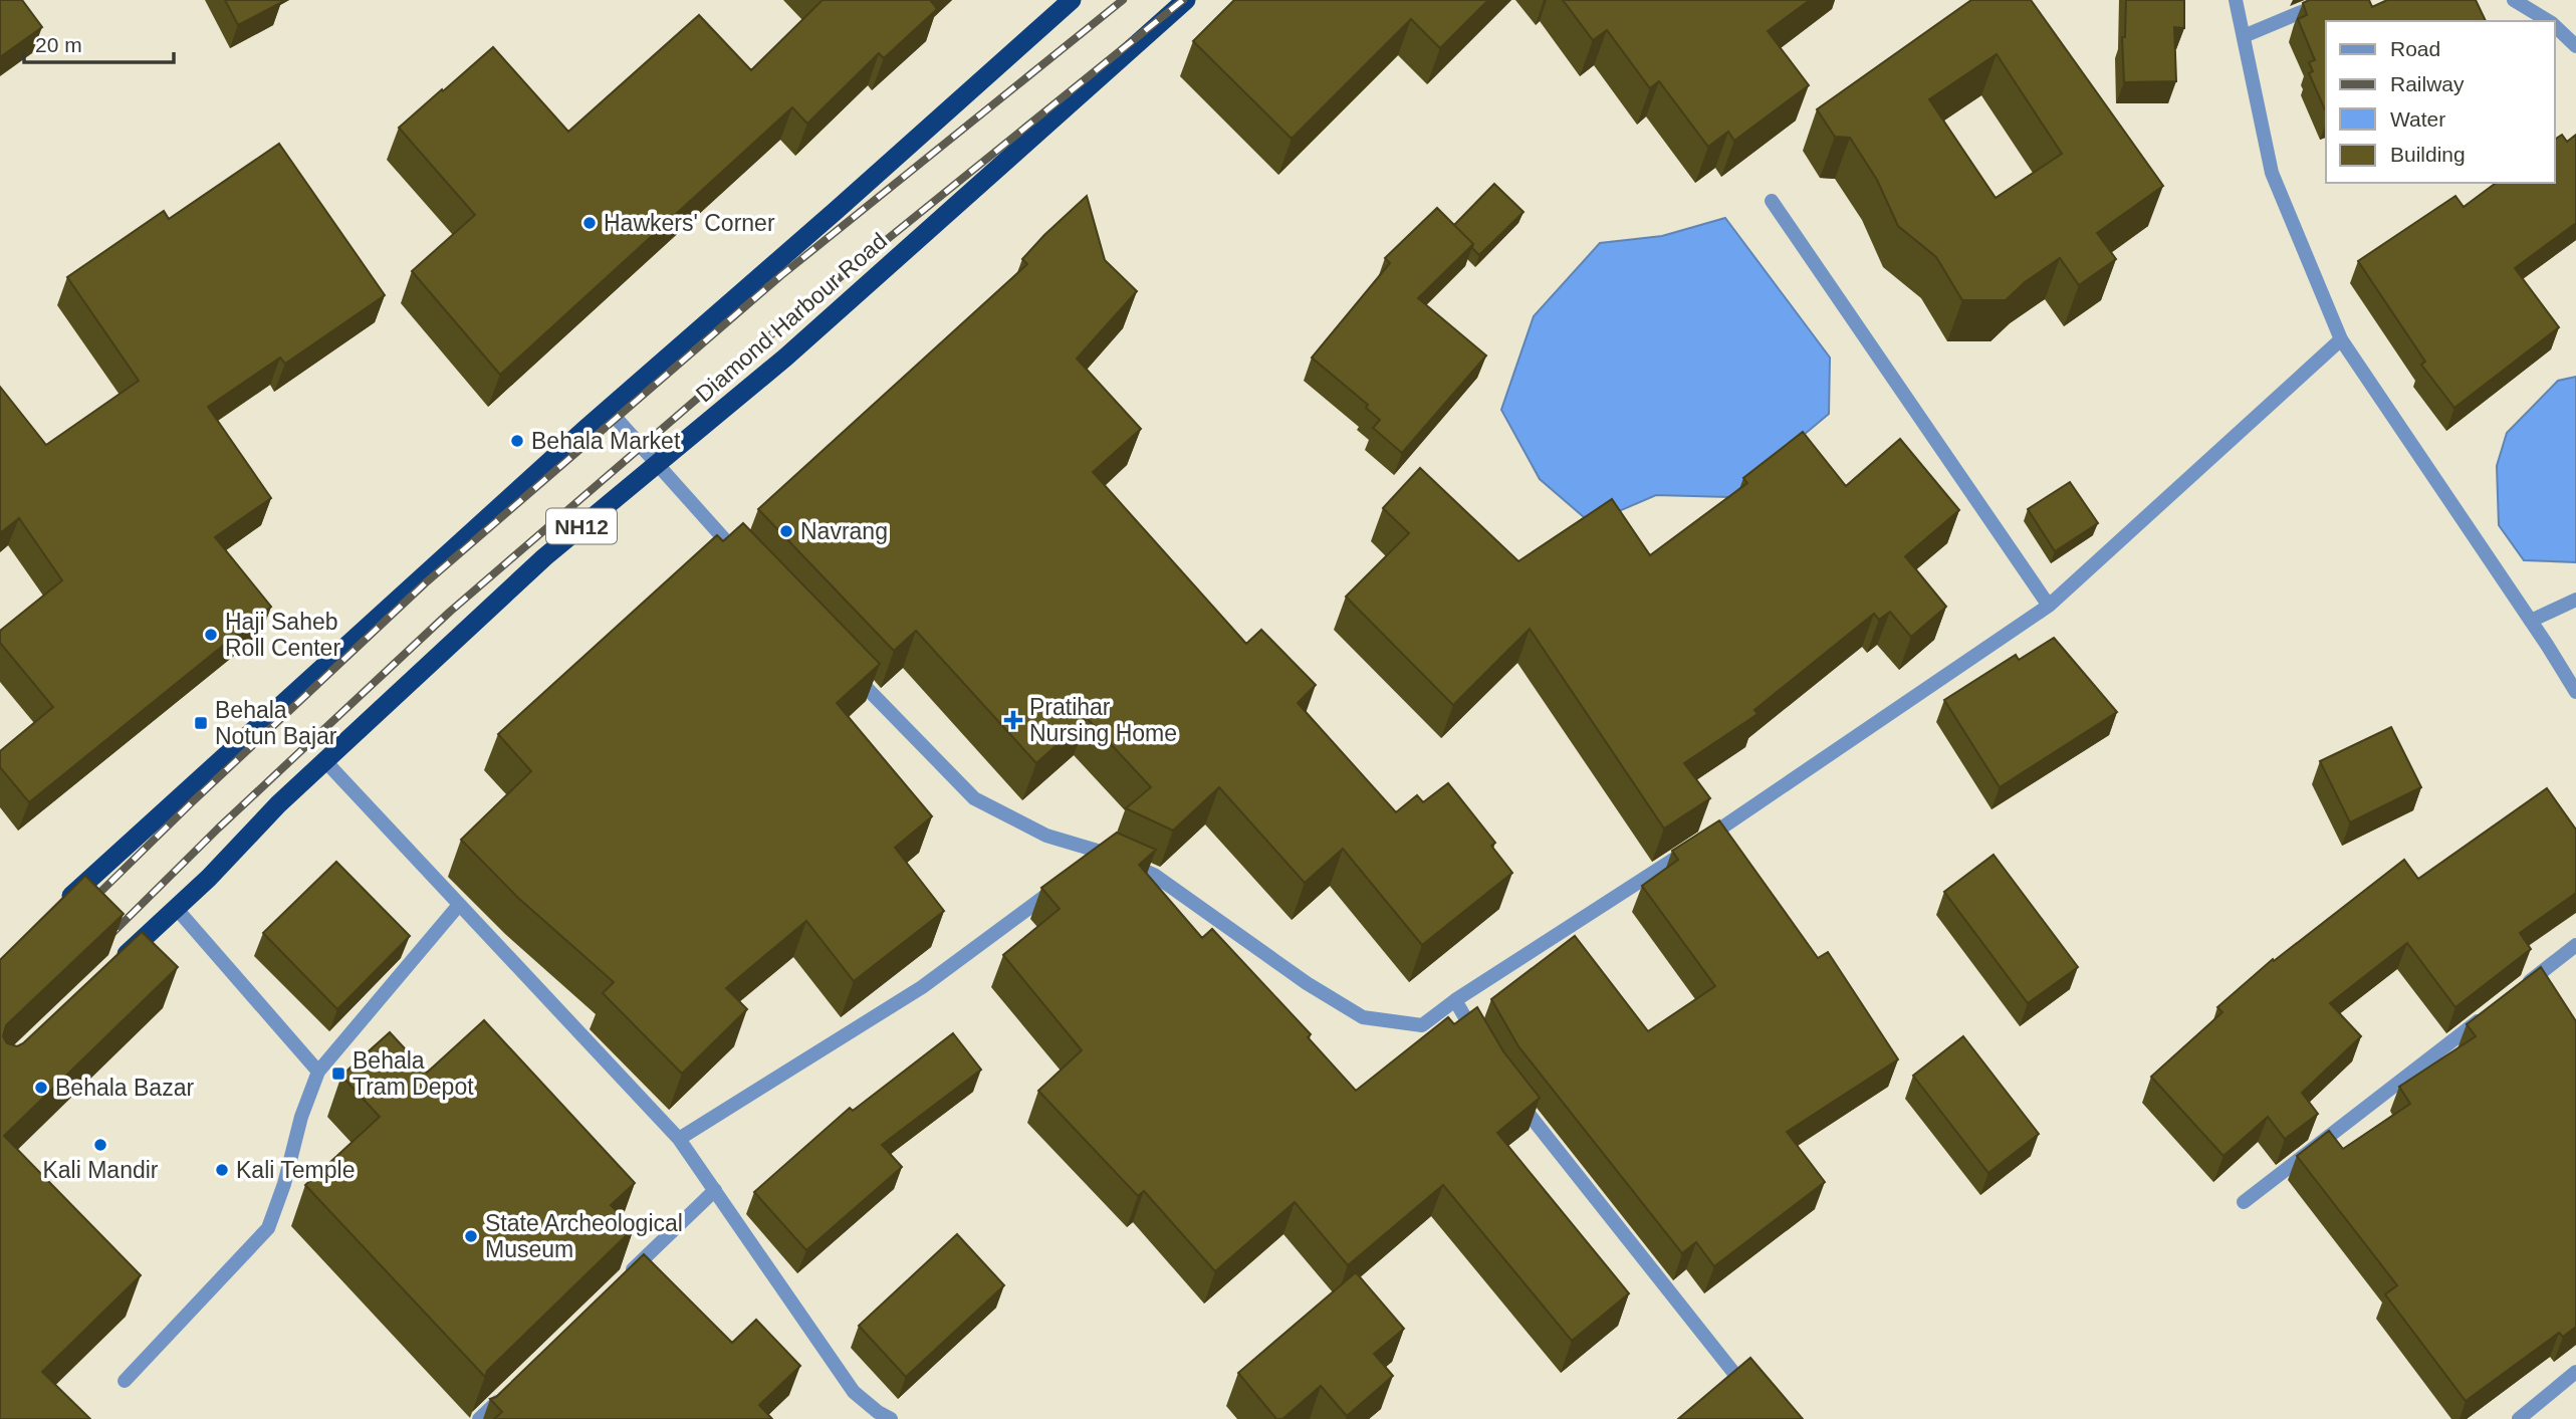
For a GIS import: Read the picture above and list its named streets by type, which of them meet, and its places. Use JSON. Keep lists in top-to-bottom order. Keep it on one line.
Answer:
{"streets":{"highway":["Diamond Harbour Road","NH12"]},"places":{"other":["Hawkers' Corner","Behala Market","Navrang","Haji Saheb Roll Center","Behala Bazar","Kali Mandir","Kali Temple","State Archeological Museum"],"health":["Pratihar Nursing Home"],"transit":["Behala Notun Bajar","Behala Tram Depot"]},"legend":["Road","Railway","Water","Building"],"scale_bar":"20 m"}
